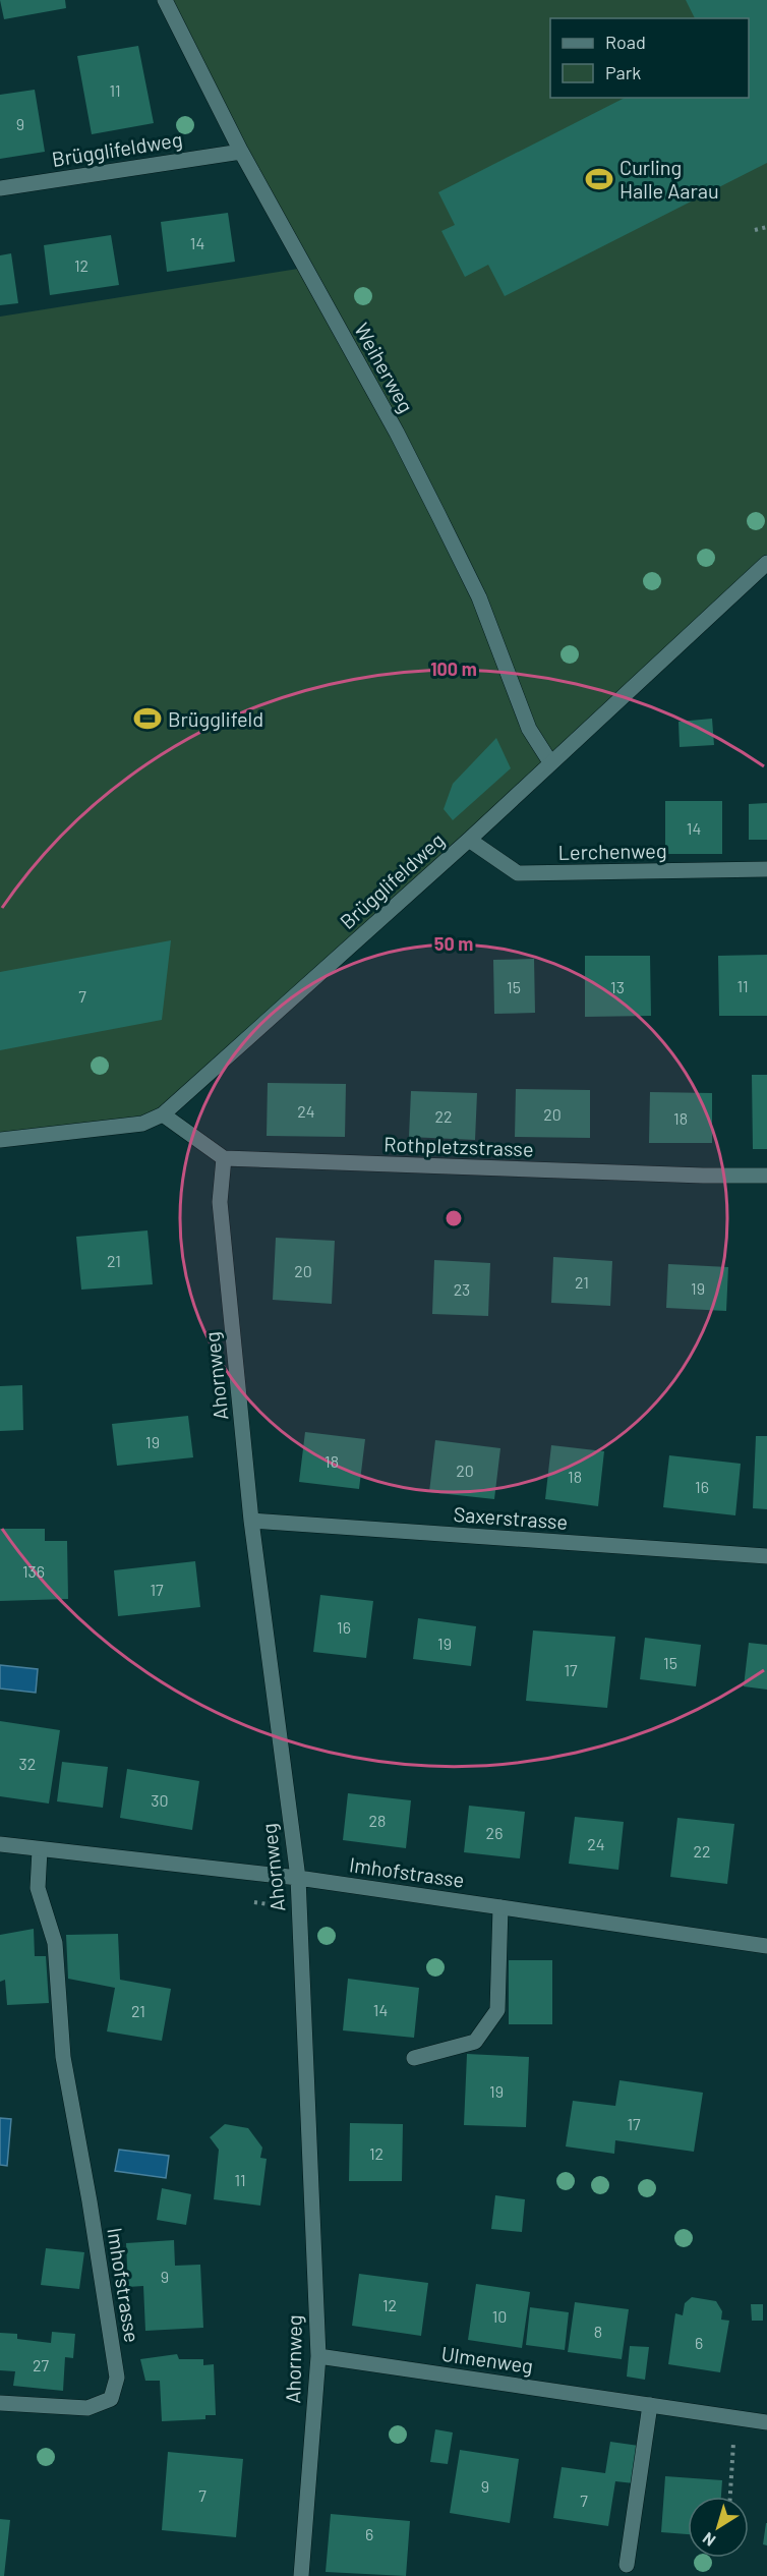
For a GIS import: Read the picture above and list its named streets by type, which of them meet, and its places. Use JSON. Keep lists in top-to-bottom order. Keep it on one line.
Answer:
{"streets":{"street":["Brügglifeldweg","Weiherweg","Lerchenweg","Rothpletzstrasse","Ahornweg","Saxerstrasse","Imhofstrasse","Ulmenweg"]},"crossings":[["Brügglifeldweg","Weiherweg"],["Brügglifeldweg","Lerchenweg"],["Rothpletzstrasse","Ahornweg"],["Ahornweg","Saxerstrasse"],["Ahornweg","Imhofstrasse"],["Ahornweg","Ulmenweg"]],"places":{"sports":["Curling Halle Aarau","Brügglifeld"]},"house_numbers":["11","9","14","12","14","11","15","13","7","24","20","22","18","21","20","21","19","23","19","18","20","18","16","136","17","16","19","15","17","32","30","28","26","24","22","14","21","19","17","12","11","9","12","10","8","6","27","9","7","7","6"],"legend":["Road","Park"],"north":"bottom left","rings":["100 m","50 m"]}
